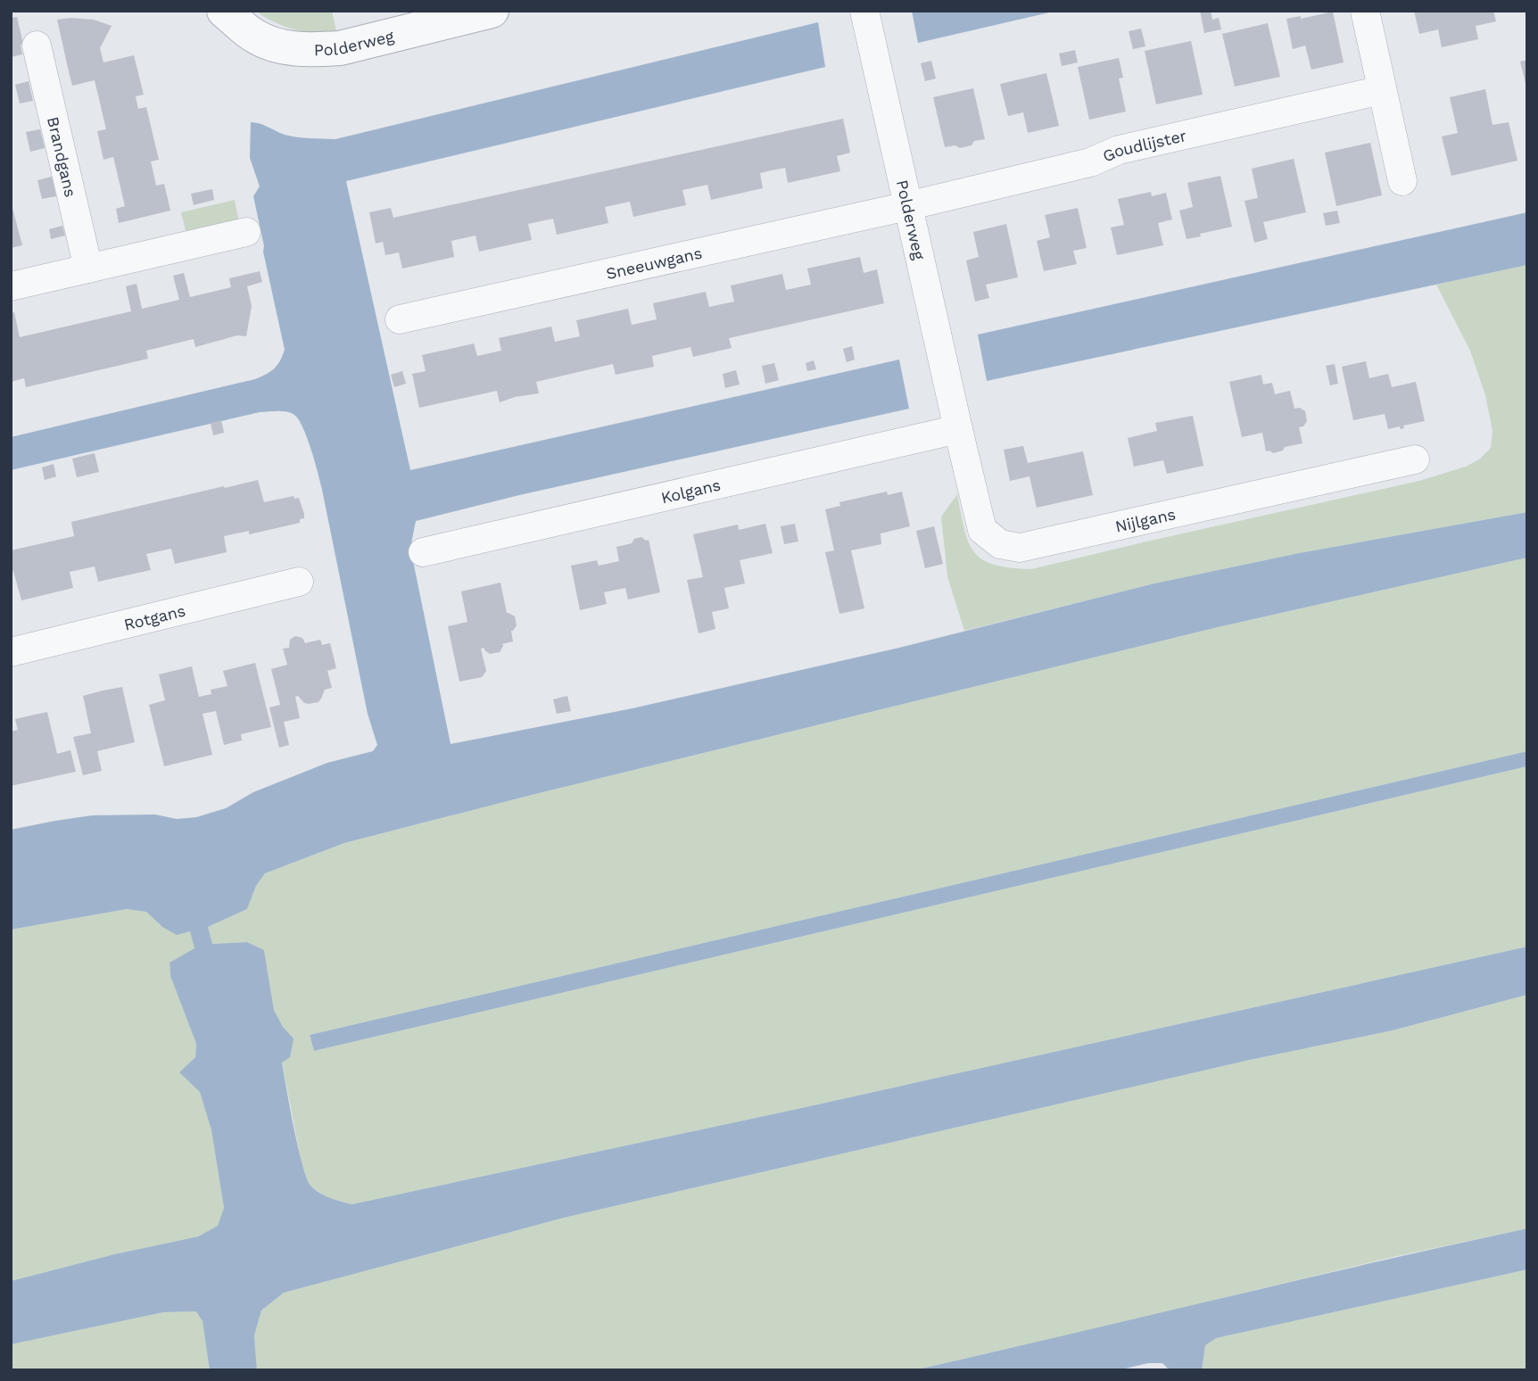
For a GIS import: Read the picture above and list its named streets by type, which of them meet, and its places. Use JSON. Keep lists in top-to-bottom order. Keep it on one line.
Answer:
{"streets":{"street":["Polderweg","Goudlijster","Brandgans","Sneeuwgans","Kolgans","Nijlgans","Rotgans"]},"crossings":[["Polderweg","Goudlijster"],["Polderweg","Sneeuwgans"],["Polderweg","Kolgans"],["Polderweg","Nijlgans"],["Goudlijster","Sneeuwgans"],["Kolgans","Nijlgans"]]}
